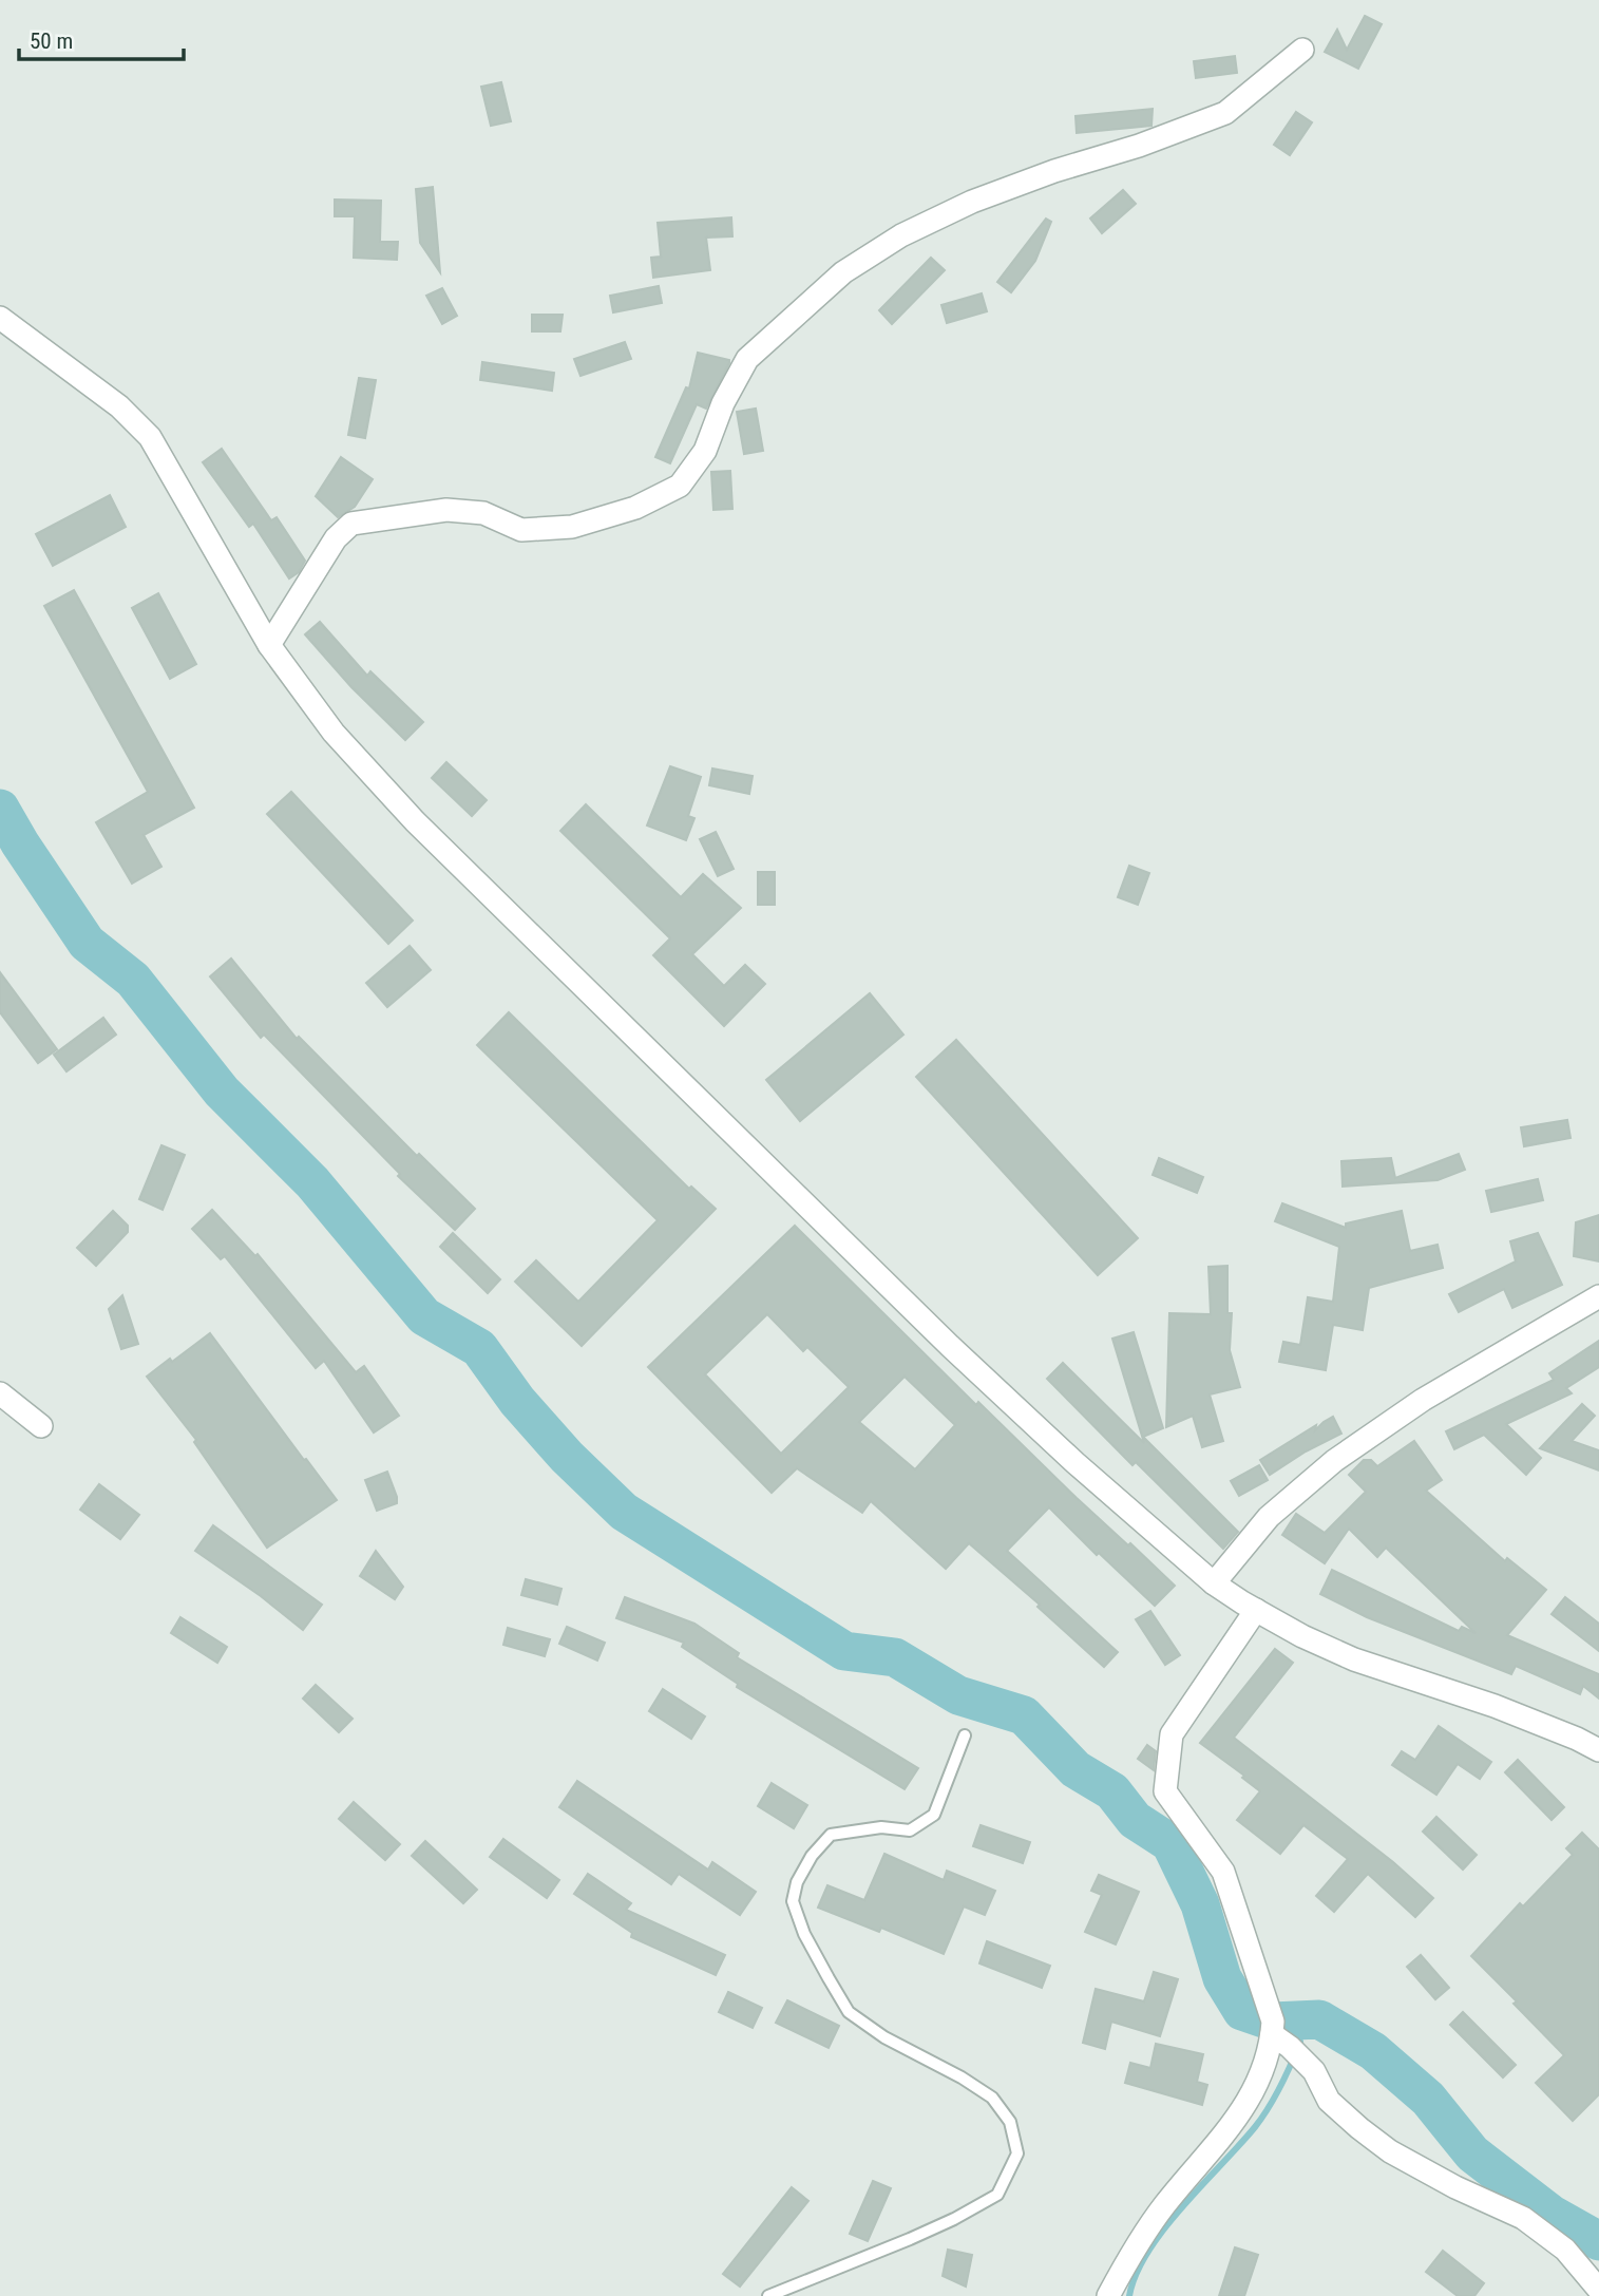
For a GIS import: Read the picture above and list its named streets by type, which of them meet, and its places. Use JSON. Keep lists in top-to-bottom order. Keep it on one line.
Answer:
{"scale_bar":"50 m"}
